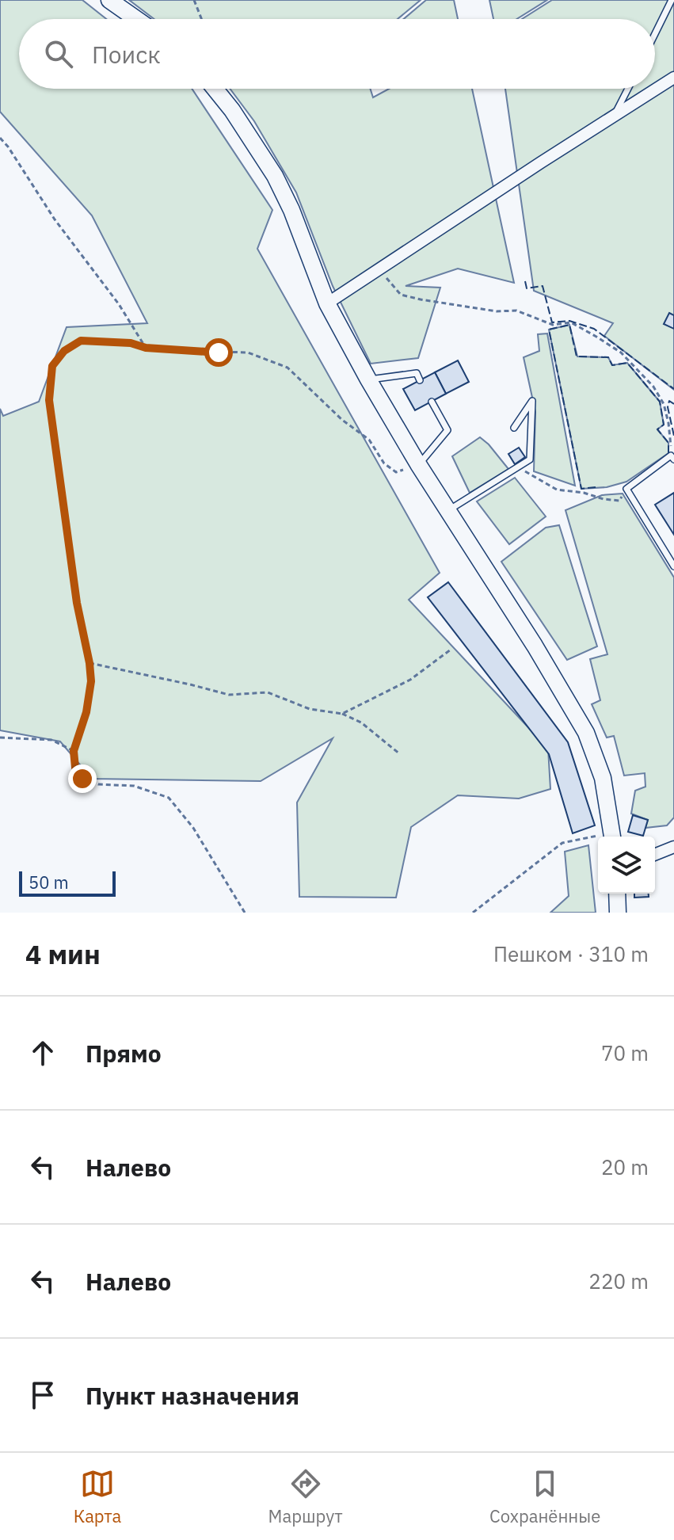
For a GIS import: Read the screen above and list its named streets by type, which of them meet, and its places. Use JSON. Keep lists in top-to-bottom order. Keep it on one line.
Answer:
{"scale_bar":"50 m","page":{"search":"Поиск","scale":"50 m","heading":["4 мин","Пешком · 310 m"],"list":[["Прямо","70 m"],["Налево","20 m"],["Налево","220 m"],"Пункт назначения"],"nav":["Карта","Маршрут","Сохранённые"]}}
